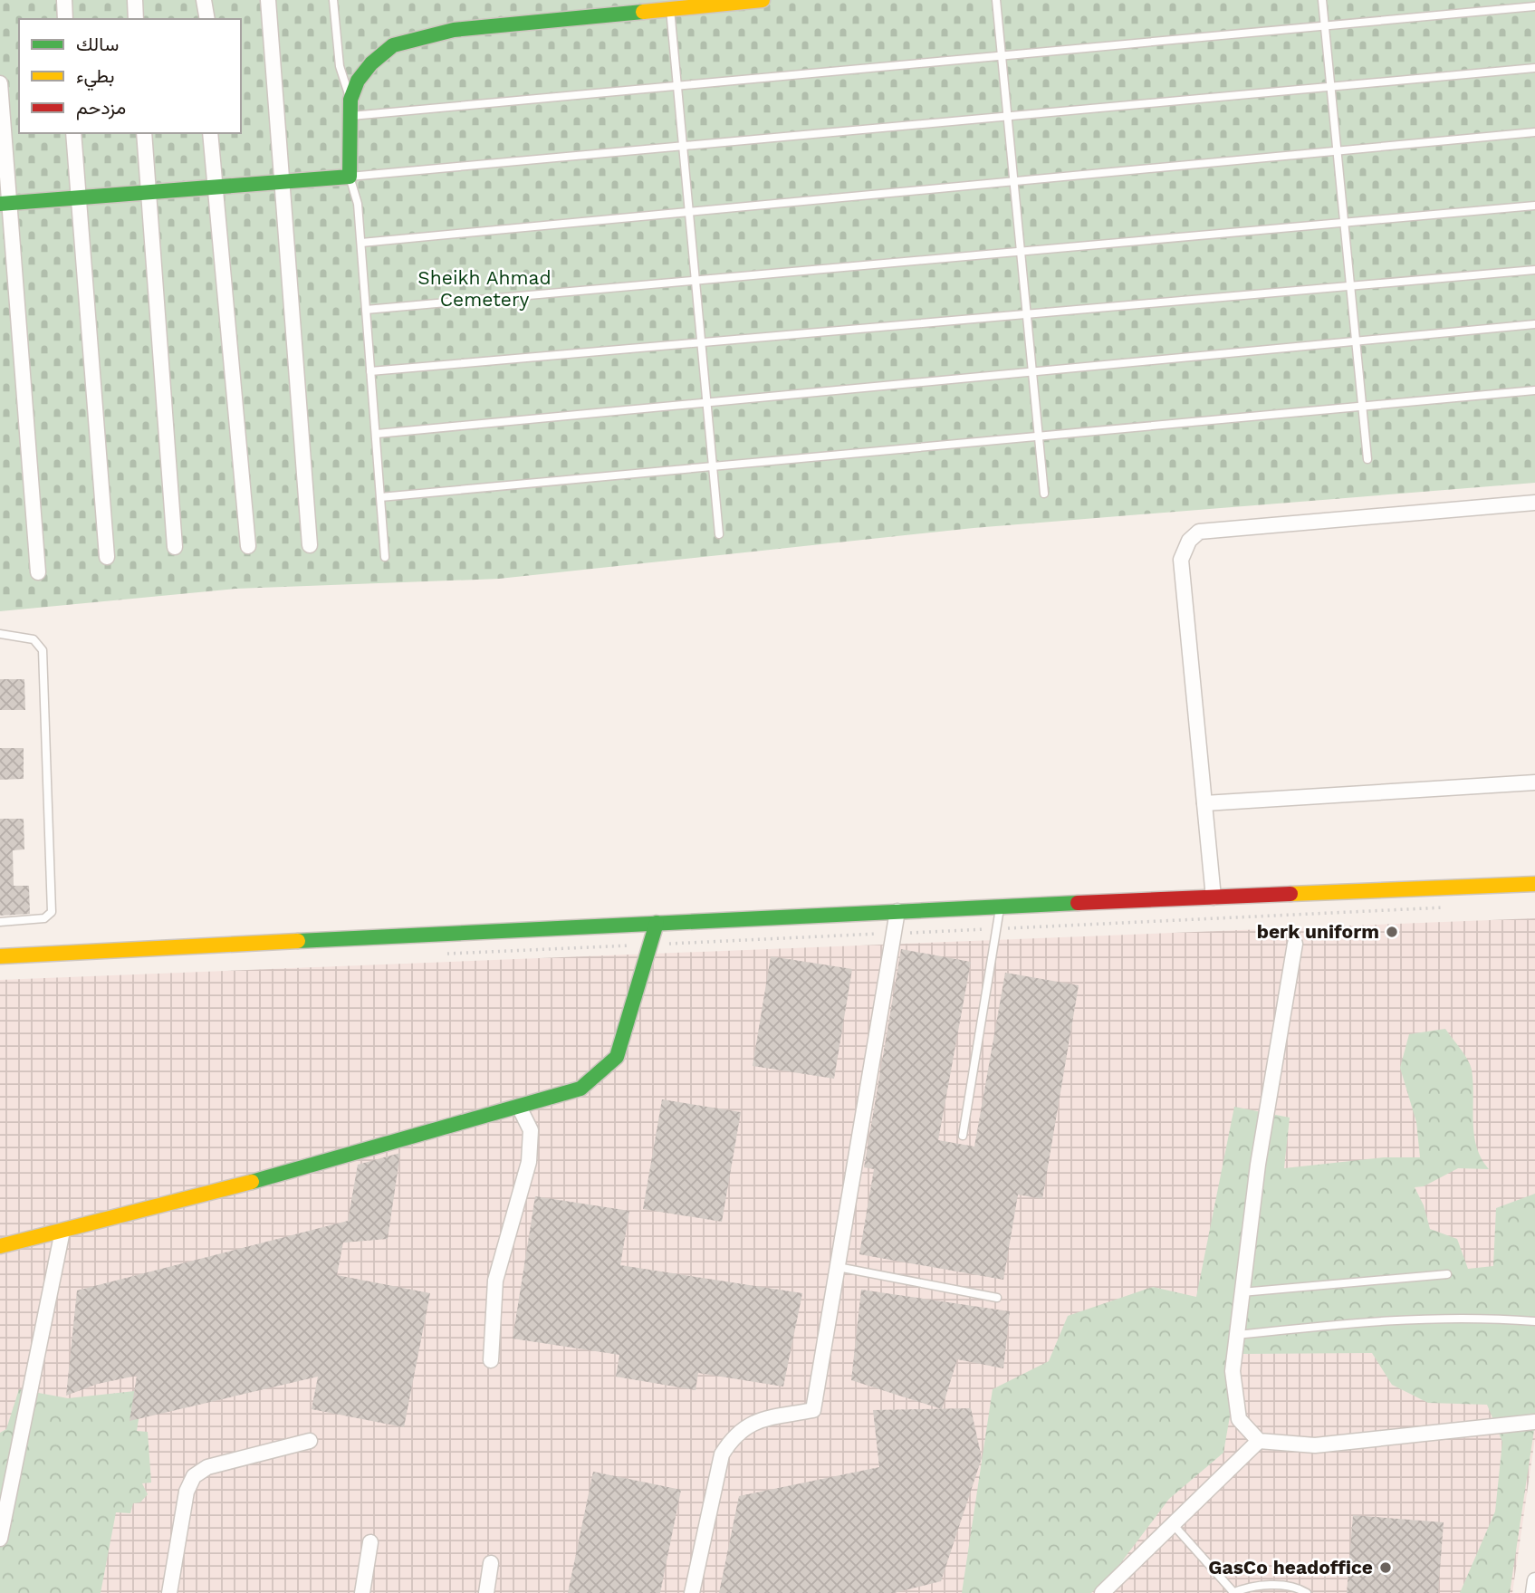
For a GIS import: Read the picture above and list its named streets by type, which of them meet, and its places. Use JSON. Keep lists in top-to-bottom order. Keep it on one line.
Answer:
{"parks":["Sheikh Ahmad Cemetery"],"places":["berk uniform","GasCo headoffice"],"legend":["سالك","بطيء","مزدحم"]}
